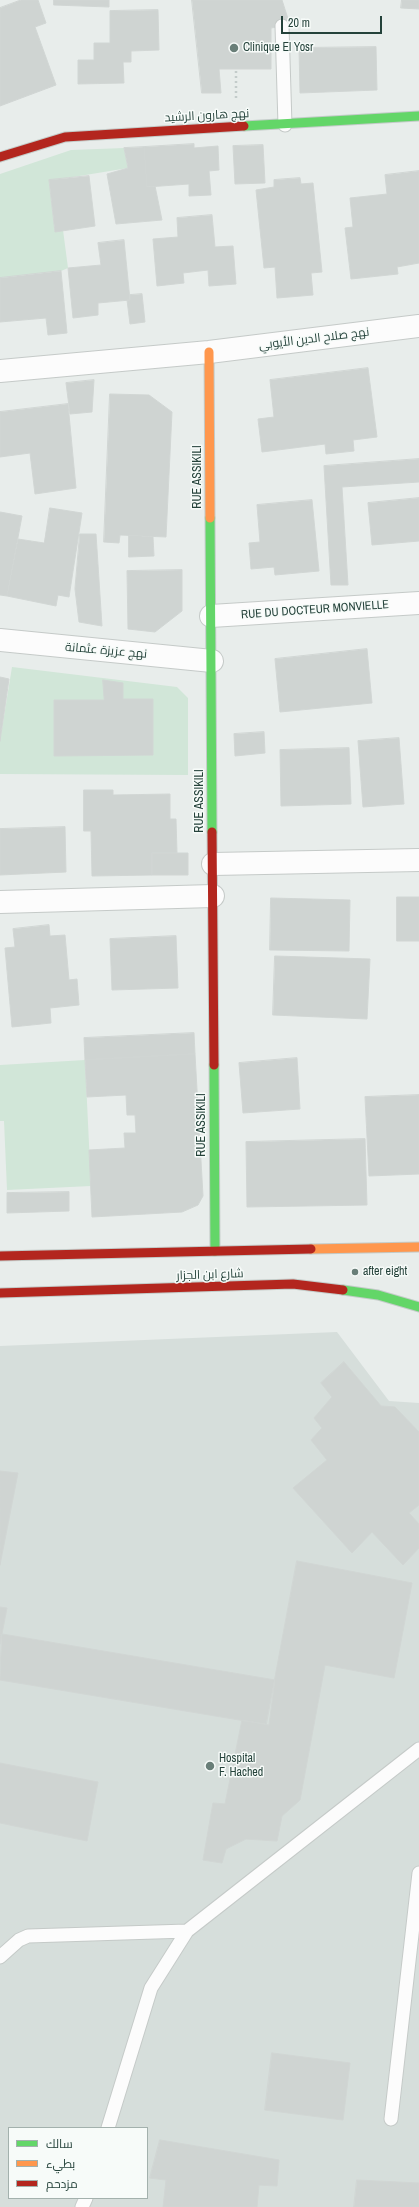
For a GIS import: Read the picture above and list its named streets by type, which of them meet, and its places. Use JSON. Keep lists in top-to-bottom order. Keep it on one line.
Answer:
{"streets":{"street":["نهج هارون الرشيد","نهج صلاح الدين الأيوبي","RUE ASSIKILI","RUE DU DOCTEUR MONVIELLE","نهج عزيزة عثمانة","شارع ابن الجزار"]},"crossings":[["نهج صلاح الدين الأيوبي","RUE ASSIKILI"],["RUE ASSIKILI","RUE DU DOCTEUR MONVIELLE"],["RUE ASSIKILI","نهج عزيزة عثمانة"],["RUE ASSIKILI","شارع ابن الجزار"]],"places":["Clinique El Yosr","after eight","Hospital F. Hached"],"legend":["سالك","بطيء","مزدحم"],"scale_bar":"20 m"}
